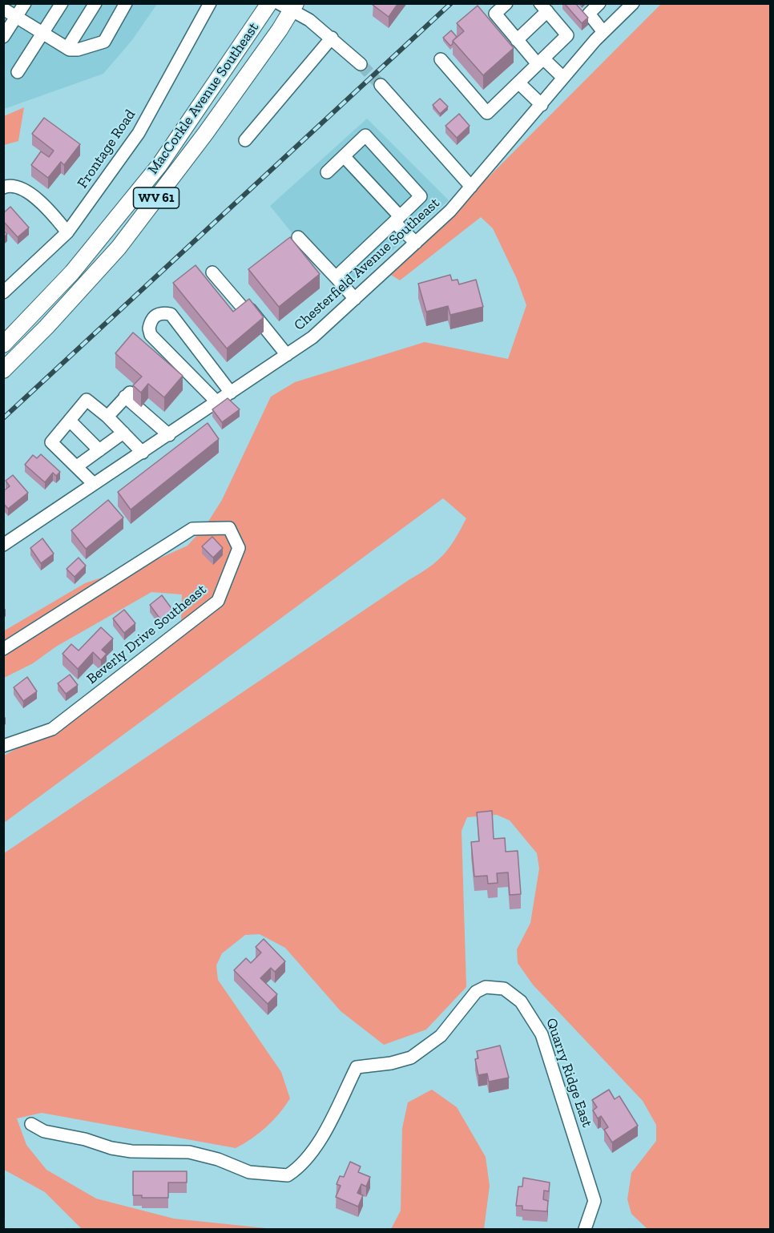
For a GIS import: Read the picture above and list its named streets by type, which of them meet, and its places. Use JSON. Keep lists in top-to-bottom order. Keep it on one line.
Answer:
{"streets":{"main road":["MacCorkle Avenue Southeast","WV 61"],"street":["Frontage Road","Chesterfield Avenue Southeast","Beverly Drive Southeast","Quarry Ridge East"]}}
